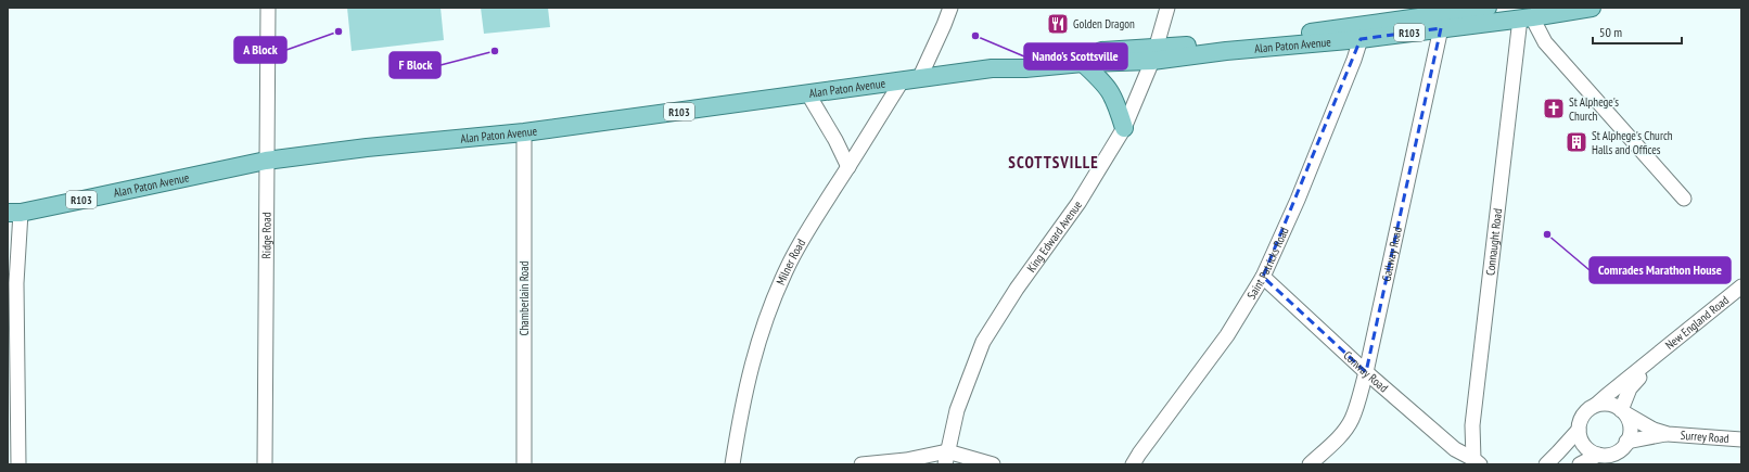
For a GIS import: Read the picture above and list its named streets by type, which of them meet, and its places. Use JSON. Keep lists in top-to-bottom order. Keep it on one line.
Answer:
{"streets":{"main road":["R103","Alan Paton Avenue"],"street":["Ridge Road","King Edward Avenue","Connaught Road","Gallway Road","Milner Road","Saint Patricks Road","Chamberlain Road","New England Road","Conway Road","Surrey Road"]},"crossings":[["Alan Paton Avenue","Ridge Road"],["Alan Paton Avenue","King Edward Avenue"],["Alan Paton Avenue","Connaught Road"],["Alan Paton Avenue","Gallway Road"],["Alan Paton Avenue","Milner Road"],["Alan Paton Avenue","Saint Patricks Road"],["Alan Paton Avenue","Chamberlain Road"],["Connaught Road","Conway Road"],["Gallway Road","Conway Road"],["Saint Patricks Road","Conway Road"],["New England Road","Surrey Road"]],"districts":["SCOTTSVILLE"],"places":{"restaurant":["Golden Dragon"],"other":["A Block","Nando's Scottsville","F Block","Comrades Marathon House"],"church":["St Alphege's Church"],"building":["St Alphege's Church Halls and Offices"]},"scale_bar":"50 m"}
